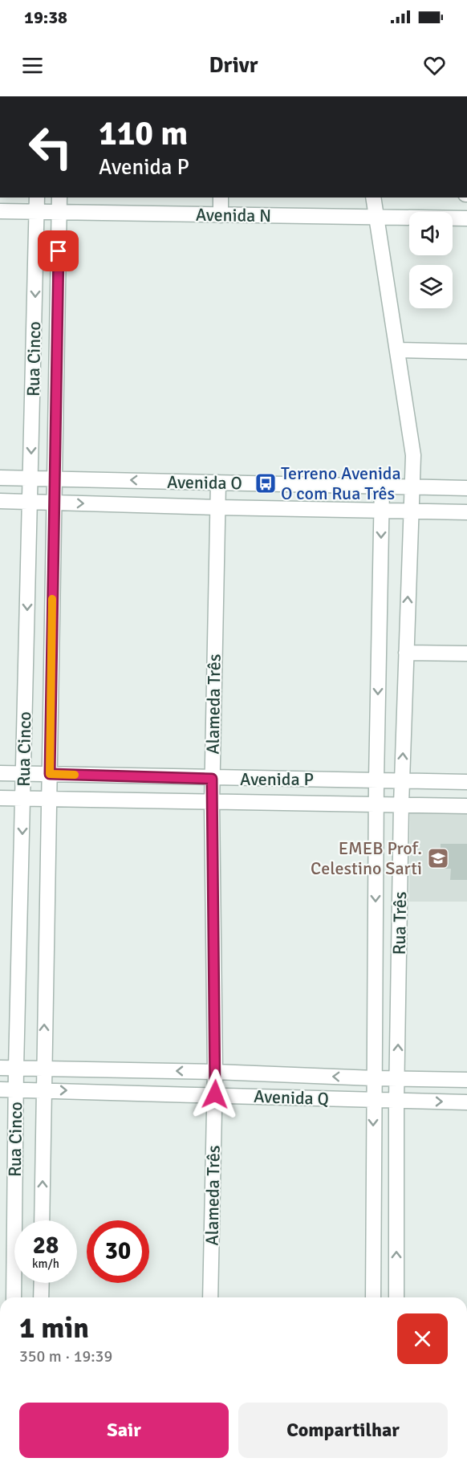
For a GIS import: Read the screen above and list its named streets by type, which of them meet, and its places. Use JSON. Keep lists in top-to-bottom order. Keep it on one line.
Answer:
{"streets":{"street":["Avenida N","Rua Cinco","Avenida O","Alameda Três","Avenida P","Rua Três","Avenida Q"]},"crossings":[["Avenida N","Rua Cinco"],["Avenida N","Rua Três"],["Rua Cinco","Avenida O"],["Rua Cinco","Avenida P"],["Rua Cinco","Avenida Q"],["Avenida O","Alameda Três"],["Avenida O","Rua Três"],["Alameda Três","Avenida P"],["Alameda Três","Avenida Q"],["Avenida P","Rua Três"],["Rua Três","Avenida Q"]],"places":{"bus stop":["Terreno Avenida O com Rua Três"],"school or university":["EMEB Prof. Celestino Sarti"]},"page":{"status":"19:38","header":"Drivr","turn":["110 m","Avenida P"],"speed":"28 km/h","limit":"30","heading":["1 min","350 m · 19:39"],"buttons":["Sair","Compartilhar"]}}
